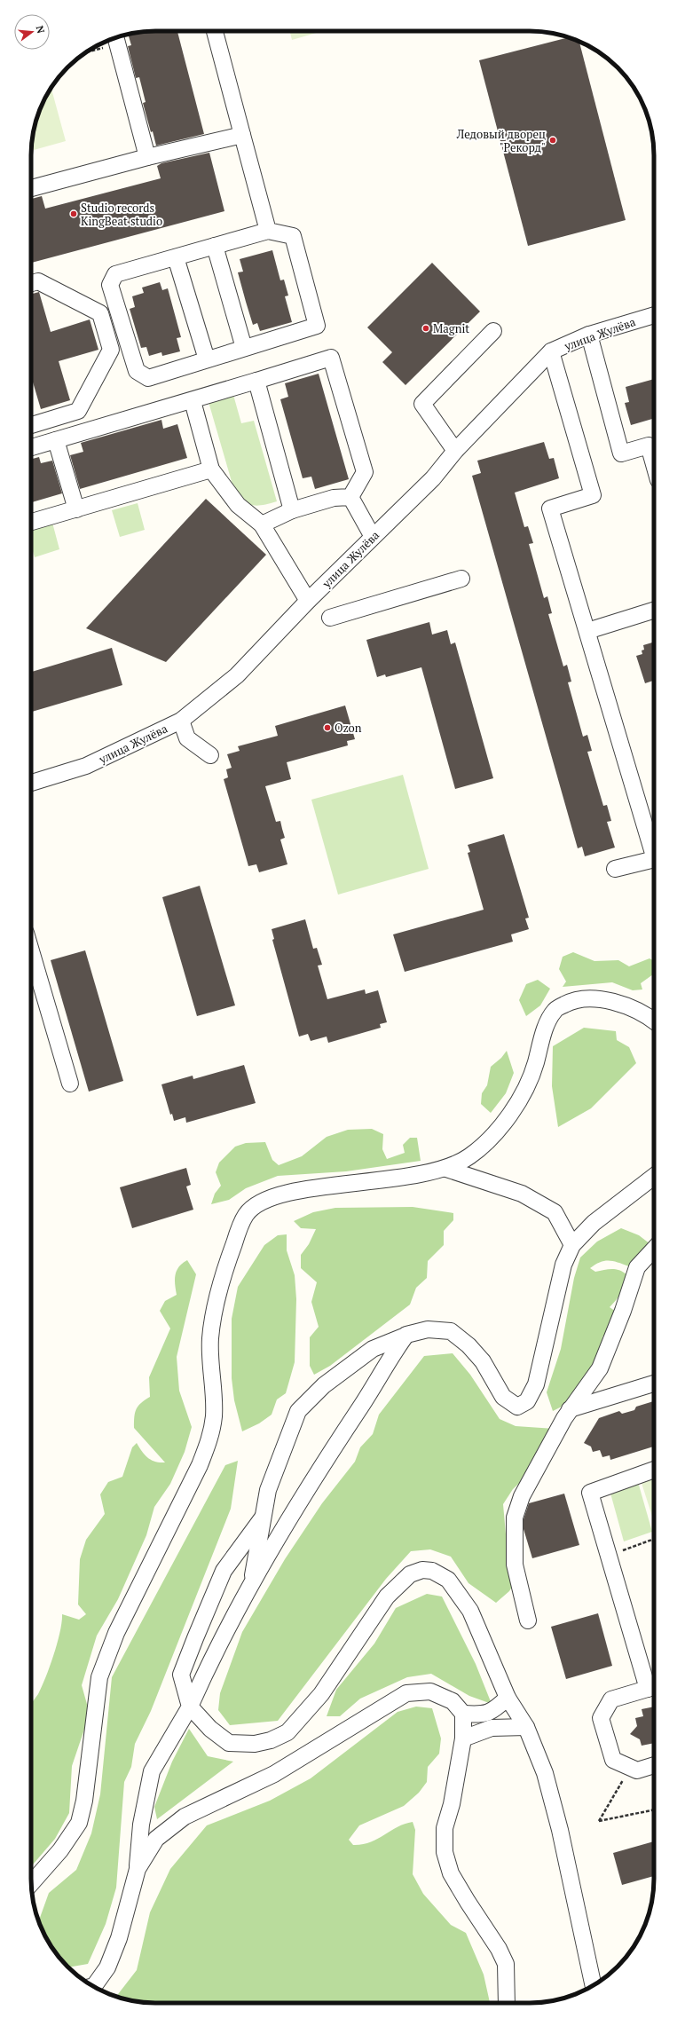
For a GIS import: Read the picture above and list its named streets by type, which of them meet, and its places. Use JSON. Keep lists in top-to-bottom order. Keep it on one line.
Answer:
{"streets":{"street":["улица Жулёва"]},"places":["Ледовый дворец \"Рекорд\"","Studio records KingBeat studio","Magnit","Ozon"],"north":"right"}
